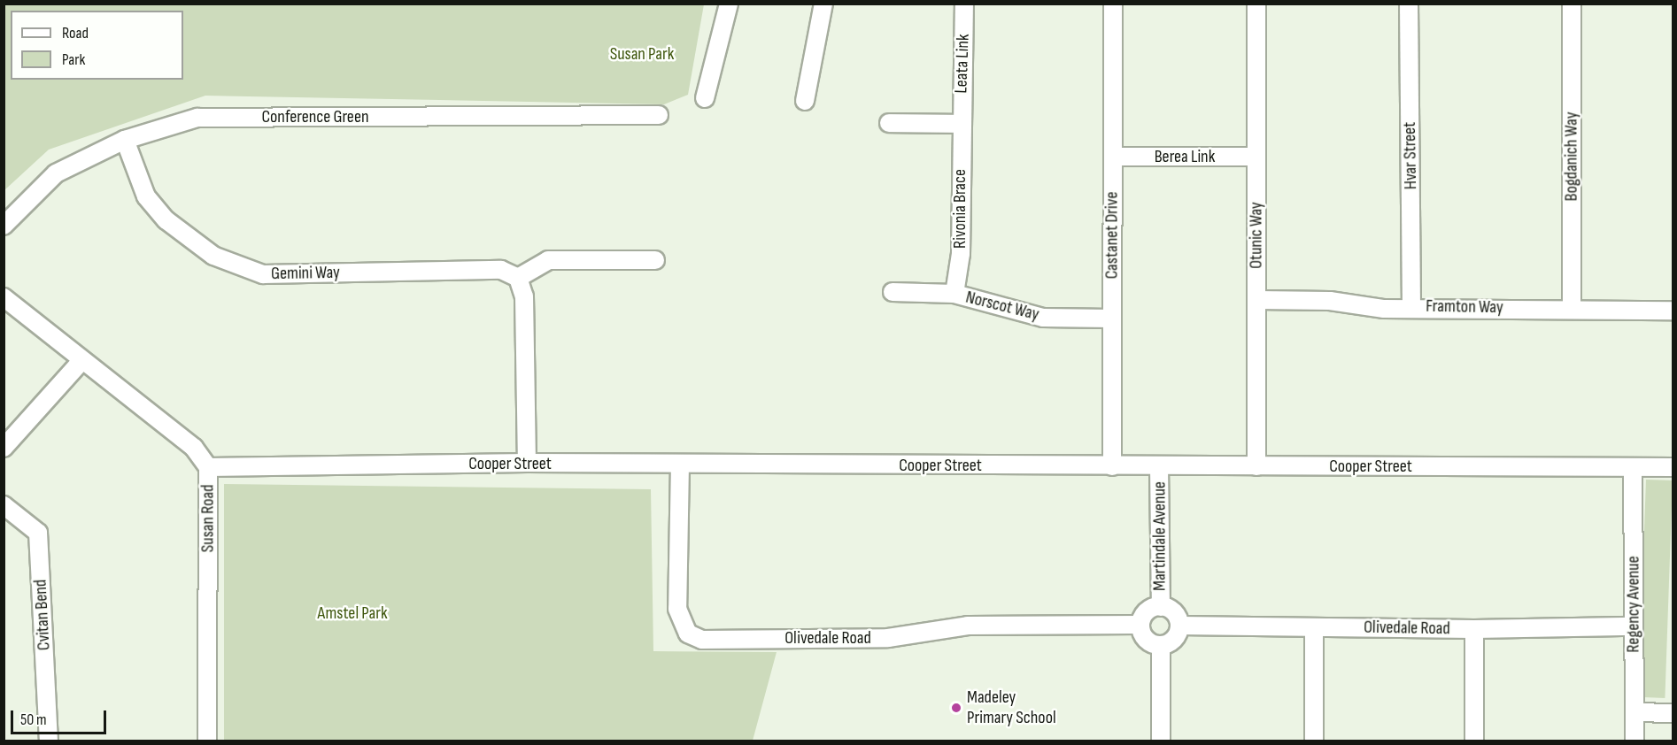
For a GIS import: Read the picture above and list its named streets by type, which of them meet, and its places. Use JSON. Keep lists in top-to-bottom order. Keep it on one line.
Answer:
{"streets":{"street":["Leata Link","Conference Green","Hvar Street","Berea Link","Bogdanich Way","Rivonia Brace","Castanet Drive","Otunic Way","Gemini Way","Norscot Way","Framton Way","Cooper Street","Susan Road","Martindale Avenue","Regency Avenue","Cvitan Bend","Olivedale Road"]},"crossings":[["Leata Link","Rivonia Brace"],["Conference Green","Gemini Way"],["Hvar Street","Framton Way"],["Berea Link","Castanet Drive"],["Berea Link","Otunic Way"],["Bogdanich Way","Framton Way"],["Rivonia Brace","Norscot Way"],["Castanet Drive","Norscot Way"],["Castanet Drive","Cooper Street"],["Otunic Way","Framton Way"],["Otunic Way","Cooper Street"],["Cooper Street","Susan Road"],["Cooper Street","Martindale Avenue"],["Cooper Street","Regency Avenue"],["Cooper Street","Olivedale Road"],["Martindale Avenue","Olivedale Road"],["Regency Avenue","Olivedale Road"]],"parks":["Susan Park","Amstel Park"],"places":["Madeley Primary School"],"legend":["Road","Park"],"scale_bar":"50 m"}
